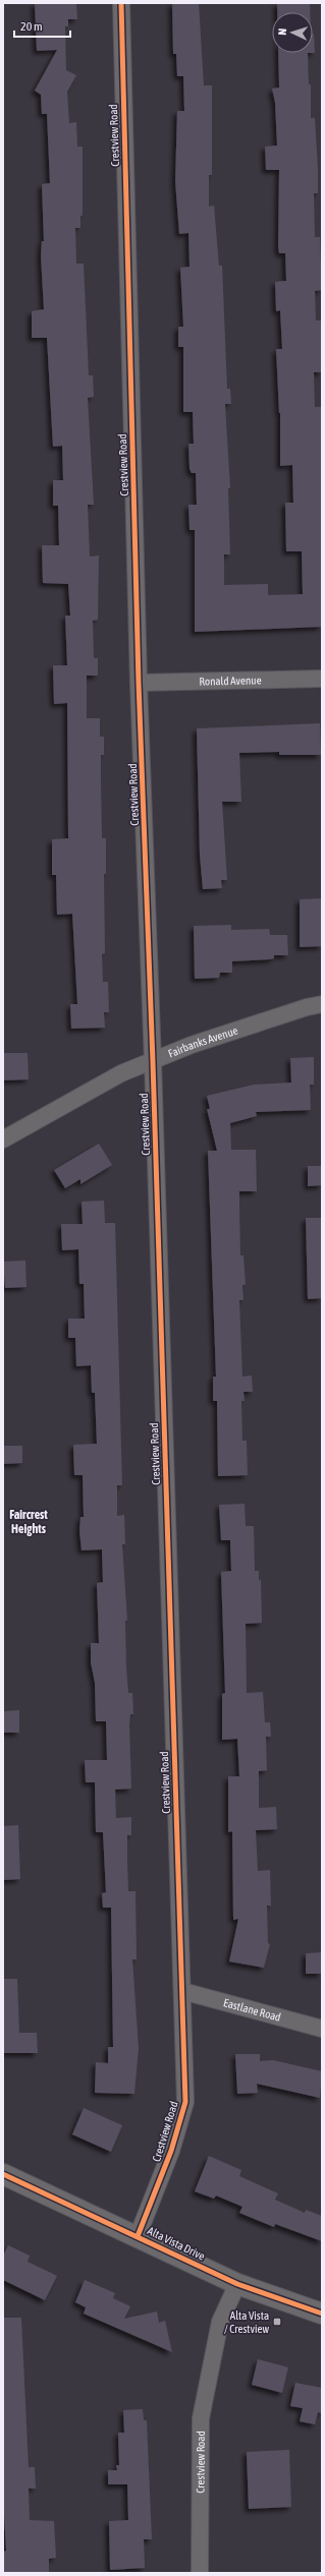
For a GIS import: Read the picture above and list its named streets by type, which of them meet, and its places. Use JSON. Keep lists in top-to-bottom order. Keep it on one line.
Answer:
{"streets":{"street":["Crestview Road","Ronald Avenue","Fairbanks Avenue","Eastlane Road","Alta Vista Drive"]},"crossings":[["Crestview Road","Ronald Avenue"],["Crestview Road","Fairbanks Avenue"],["Crestview Road","Eastlane Road"],["Crestview Road","Alta Vista Drive"]],"districts":["Faircrest Heights"],"places":{"transit":["Alta Vista / Crestview"]},"scale_bar":"20 m","north":"left"}
